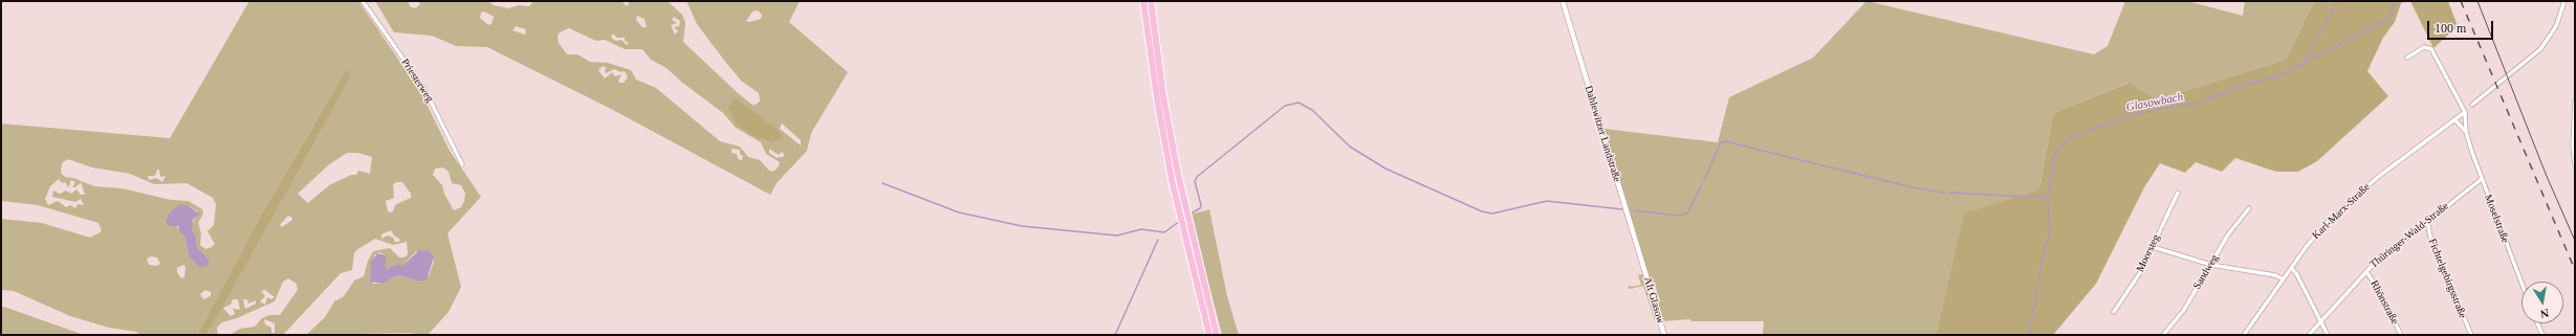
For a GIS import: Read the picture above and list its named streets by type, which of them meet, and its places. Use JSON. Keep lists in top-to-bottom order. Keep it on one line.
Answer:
{"streets":{"street":["Priesterweg","Dahlewitzer Landstraße","Karl-Marx-Straße","Moselstraße","Thüringer-Wald-Straße","Moorsteg","Sandweg","Fichtelgebirgsstraße","Alt Glasow","Rhönstraße"]},"crossings":[["Dahlewitzer Landstraße","Alt Glasow"],["Karl-Marx-Straße","Moselstraße"],["Moselstraße","Thüringer-Wald-Straße"],["Thüringer-Wald-Straße","Fichtelgebirgsstraße"],["Thüringer-Wald-Straße","Rhönstraße"]],"water":["Glasowbach"],"scale_bar":"100 m","north":"bottom"}
